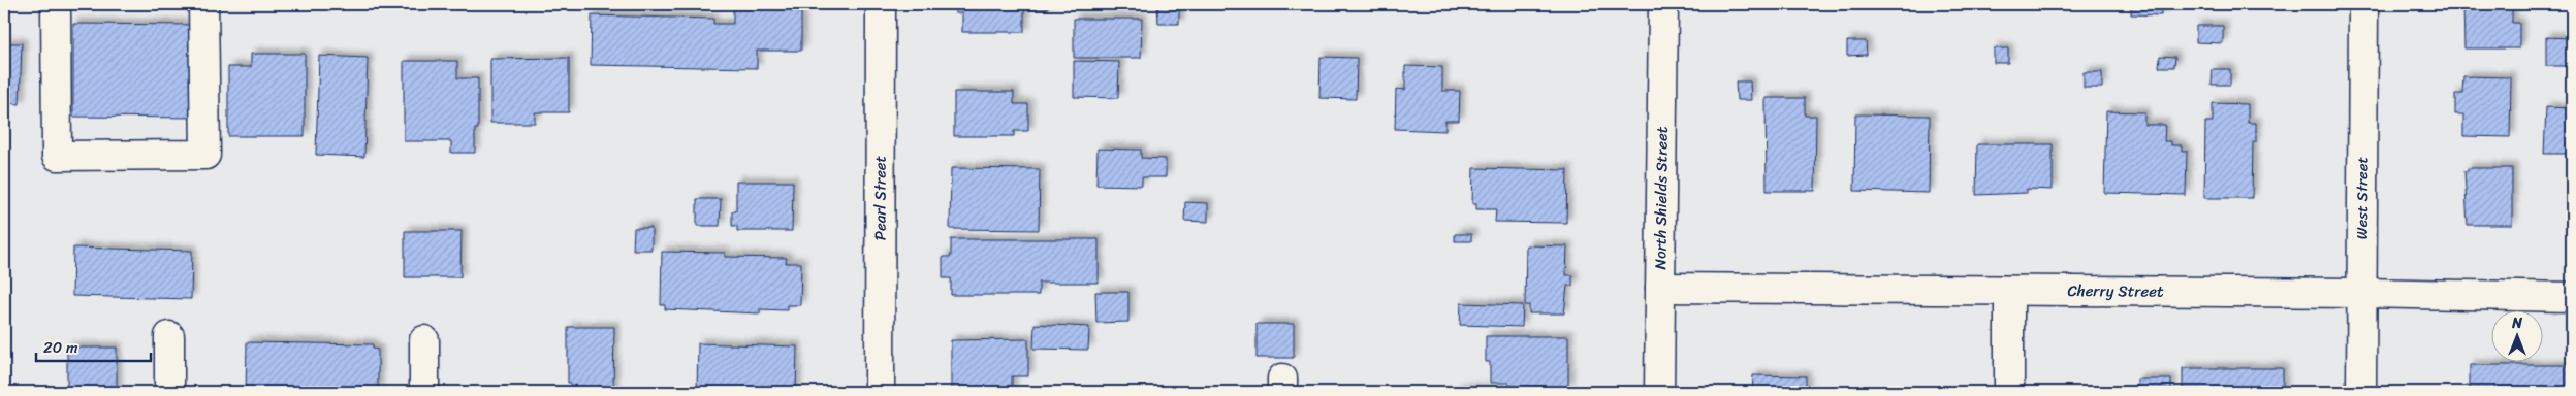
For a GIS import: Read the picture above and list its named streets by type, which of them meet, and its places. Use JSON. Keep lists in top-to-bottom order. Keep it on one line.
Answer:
{"streets":{"street":["Pearl Street","North Shields Street","West Street","Cherry Street"]},"crossings":[["North Shields Street","Cherry Street"],["West Street","Cherry Street"]],"scale_bar":"20 m","north":"top"}
